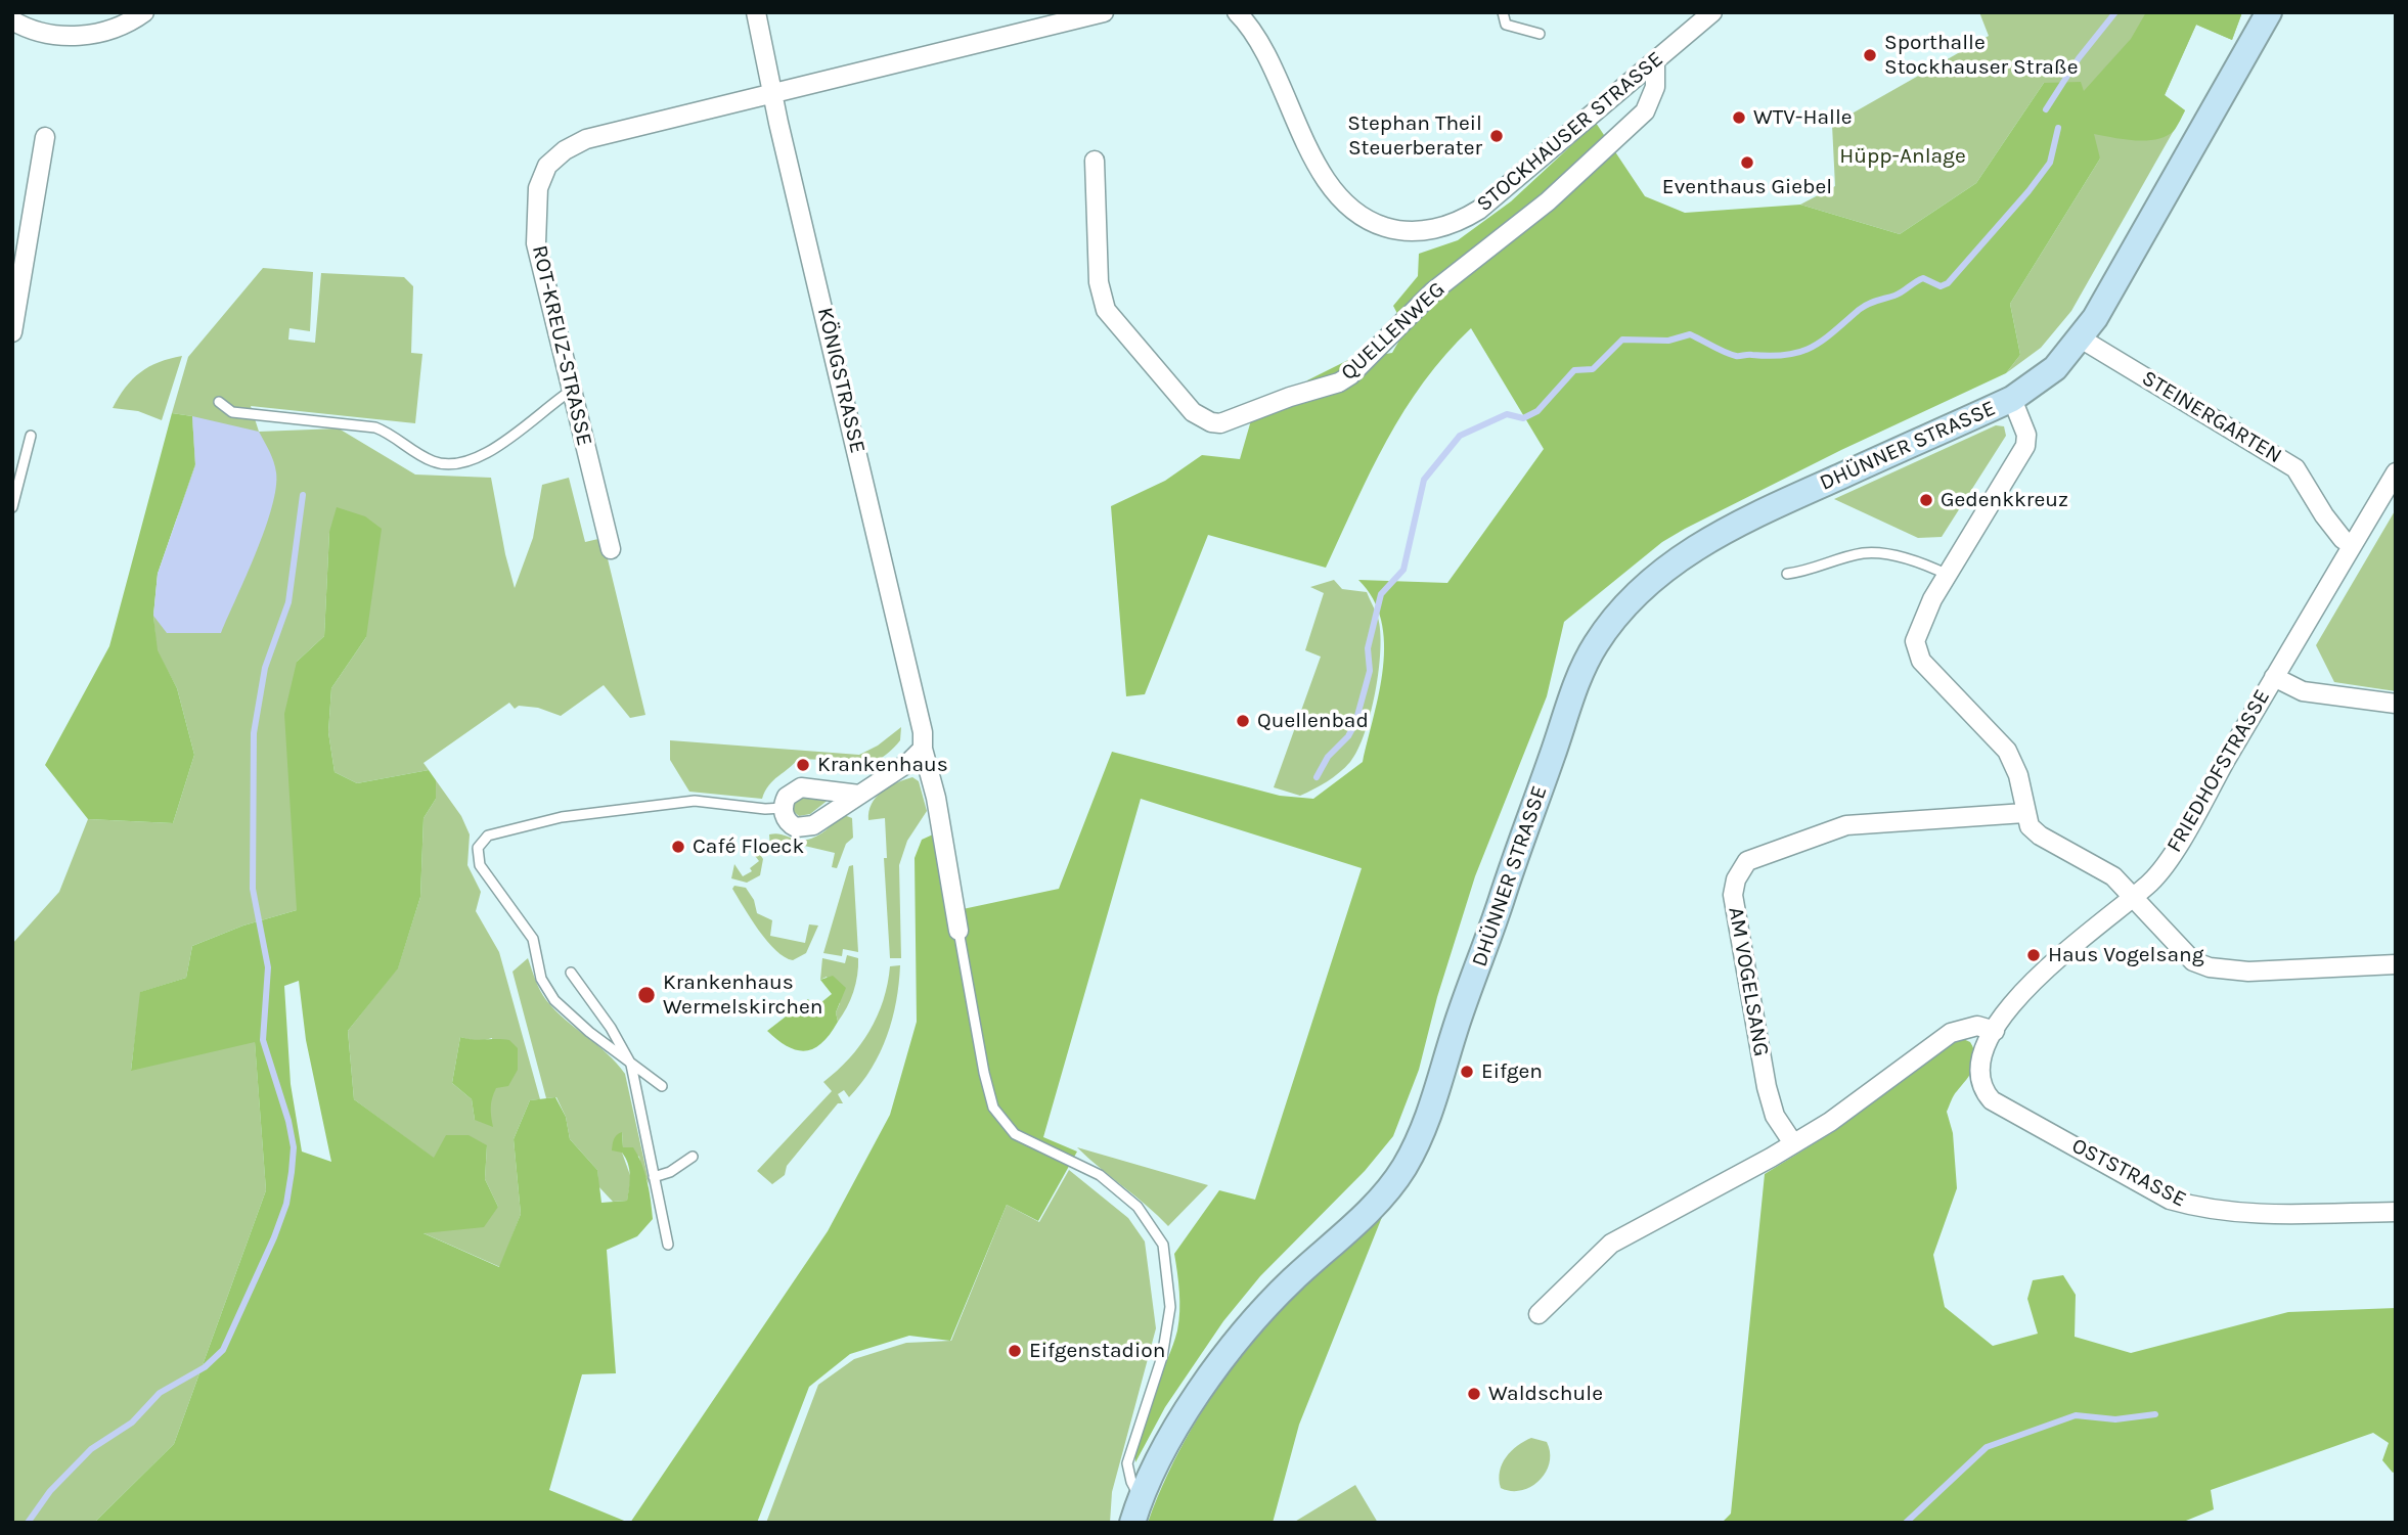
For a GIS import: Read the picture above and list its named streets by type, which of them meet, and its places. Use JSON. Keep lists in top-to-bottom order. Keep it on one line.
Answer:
{"streets":{"main road":["DHÜNNER STRASSE"],"street":["STOCKHAUSER STRASSE","QUELLENWEG","ROT-KREUZ-STRASSE","KÖNIGSTRASSE","STEINERGARTEN","FRIEDHOFSTRASSE","AM VOGELSANG","OSTSTRASSE"]},"crossings":[["STOCKHAUSER STRASSE","QUELLENWEG"],["ROT-KREUZ-STRASSE","KÖNIGSTRASSE"],["STEINERGARTEN","DHÜNNER STRASSE"],["STEINERGARTEN","FRIEDHOFSTRASSE"],["DHÜNNER STRASSE","AM VOGELSANG"],["FRIEDHOFSTRASSE","OSTSTRASSE"]],"parks":["Hüpp-Anlage"],"places":["Sporthalle Stockhauser Straße","WTV-Halle","Stephan Theil Steuerberater","Eventhaus Giebel","Gedenkkreuz","Quellenbad","Krankenhaus","Café Floeck","Haus Vogelsang","Krankenhaus Wermelskirchen","Eifgen","Eifgenstadion","Waldschule"]}
